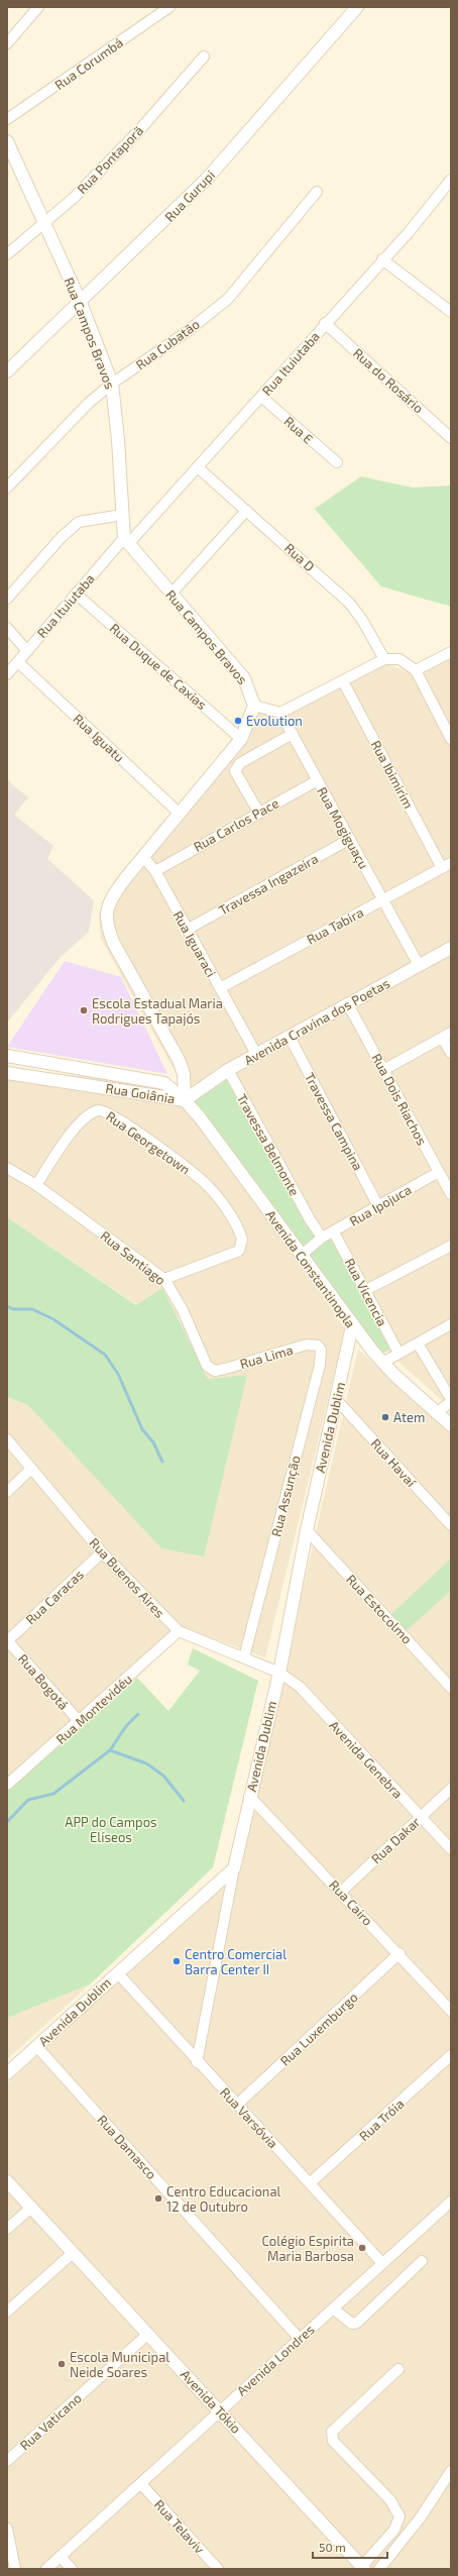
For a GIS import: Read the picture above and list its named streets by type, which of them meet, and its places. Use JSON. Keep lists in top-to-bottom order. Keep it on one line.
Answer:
{"streets":{"street":["Rua Corumbá","Rua Pontaporã","Rua Gurupi","Rua Campos Bravos","Rua Cubatão","Rua Ituiutaba","Rua do Rosário","Rua E","Rua D","Rua Duque de Caxias","Rua Iguatu","Rua Ibimirim","Rua Carlos Pace","Rua Mogiguaçu","Travessa Ingazeira","Rua Tabira","Rua Iguaraci","Avenida Cravina dos Poetas","Rua Goiânia","Rua Dois Riachos","Travessa Campina","Rua Georgetown","Travessa Belmonte","Rua Ipojuca","Rua Santiago","Avenida Constantinopla","Rua Vicencia","Rua Lima","Avenida Dublim","Rua Havaí","Rua Assunção","Rua Buenos Aires","Rua Caracas","Rua Estocolmo","Rua Bogotá","Rua Montevidéu","Avenida Genebra","Rua Dakar","Rua Cairo","Rua Luxemburgo","Rua Varsóvia","Rua Tróia","Rua Damasco","Avenida Londres","Avenida Tókio","Rua Vaticano","Rua Telaviv"]},"crossings":[["Rua Pontaporã","Rua Campos Bravos"],["Rua Gurupi","Rua Campos Bravos"],["Rua Campos Bravos","Rua Cubatão"],["Rua Campos Bravos","Rua Ituiutaba"],["Rua Ituiutaba","Rua do Rosário"],["Rua Ituiutaba","Rua E"],["Rua Ituiutaba","Rua D"],["Rua Ituiutaba","Rua Duque de Caxias"],["Rua Ituiutaba","Rua Iguatu"],["Rua Ibimirim","Rua Tabira"],["Rua Carlos Pace","Rua Mogiguaçu"],["Rua Carlos Pace","Rua Iguaraci"],["Rua Mogiguaçu","Travessa Ingazeira"],["Rua Mogiguaçu","Rua Tabira"],["Rua Mogiguaçu","Avenida Cravina dos Poetas"],["Travessa Ingazeira","Rua Iguaraci"],["Rua Tabira","Rua Iguaraci"],["Rua Iguaraci","Avenida Cravina dos Poetas"],["Avenida Cravina dos Poetas","Rua Goiânia"],["Avenida Cravina dos Poetas","Rua Dois Riachos"],["Avenida Cravina dos Poetas","Travessa Campina"],["Avenida Cravina dos Poetas","Travessa Belmonte"],["Avenida Cravina dos Poetas","Avenida Constantinopla"],["Rua Goiânia","Avenida Constantinopla"],["Rua Dois Riachos","Rua Ipojuca"],["Travessa Campina","Rua Ipojuca"],["Rua Georgetown","Rua Santiago"],["Travessa Belmonte","Rua Ipojuca"],["Rua Ipojuca","Avenida Constantinopla"],["Rua Ipojuca","Rua Vicencia"],["Rua Santiago","Rua Lima"],["Avenida Constantinopla","Avenida Dublim"],["Rua Lima","Rua Assunção"],["Avenida Dublim","Rua Havaí"],["Avenida Dublim","Rua Buenos Aires"],["Avenida Dublim","Rua Estocolmo"],["Avenida Dublim","Avenida Genebra"],["Avenida Dublim","Rua Cairo"],["Avenida Dublim","Rua Varsóvia"],["Avenida Dublim","Rua Damasco"],["Rua Assunção","Rua Buenos Aires"],["Rua Buenos Aires","Rua Caracas"],["Rua Buenos Aires","Rua Montevidéu"],["Rua Buenos Aires","Avenida Genebra"],["Rua Caracas","Rua Bogotá"],["Rua Bogotá","Rua Montevidéu"],["Avenida Genebra","Rua Dakar"],["Rua Dakar","Rua Cairo"],["Rua Cairo","Rua Luxemburgo"],["Rua Luxemburgo","Rua Varsóvia"],["Rua Varsóvia","Rua Tróia"],["Rua Varsóvia","Avenida Londres"],["Rua Damasco","Avenida Londres"],["Avenida Londres","Avenida Tókio"],["Avenida Londres","Rua Telaviv"],["Avenida Tókio","Rua Vaticano"]],"parks":["APP do Campos Elíseos"],"places":["Evolution","Escola Estadual Maria Rodrigues Tapajós","Atem","Centro Comercial Barra Center II","Centro Educacional 12 de Outubro","Colégio Espirita Maria Barbosa","Escola Municipal Neide Soares"],"scale_bar":"50 m"}
